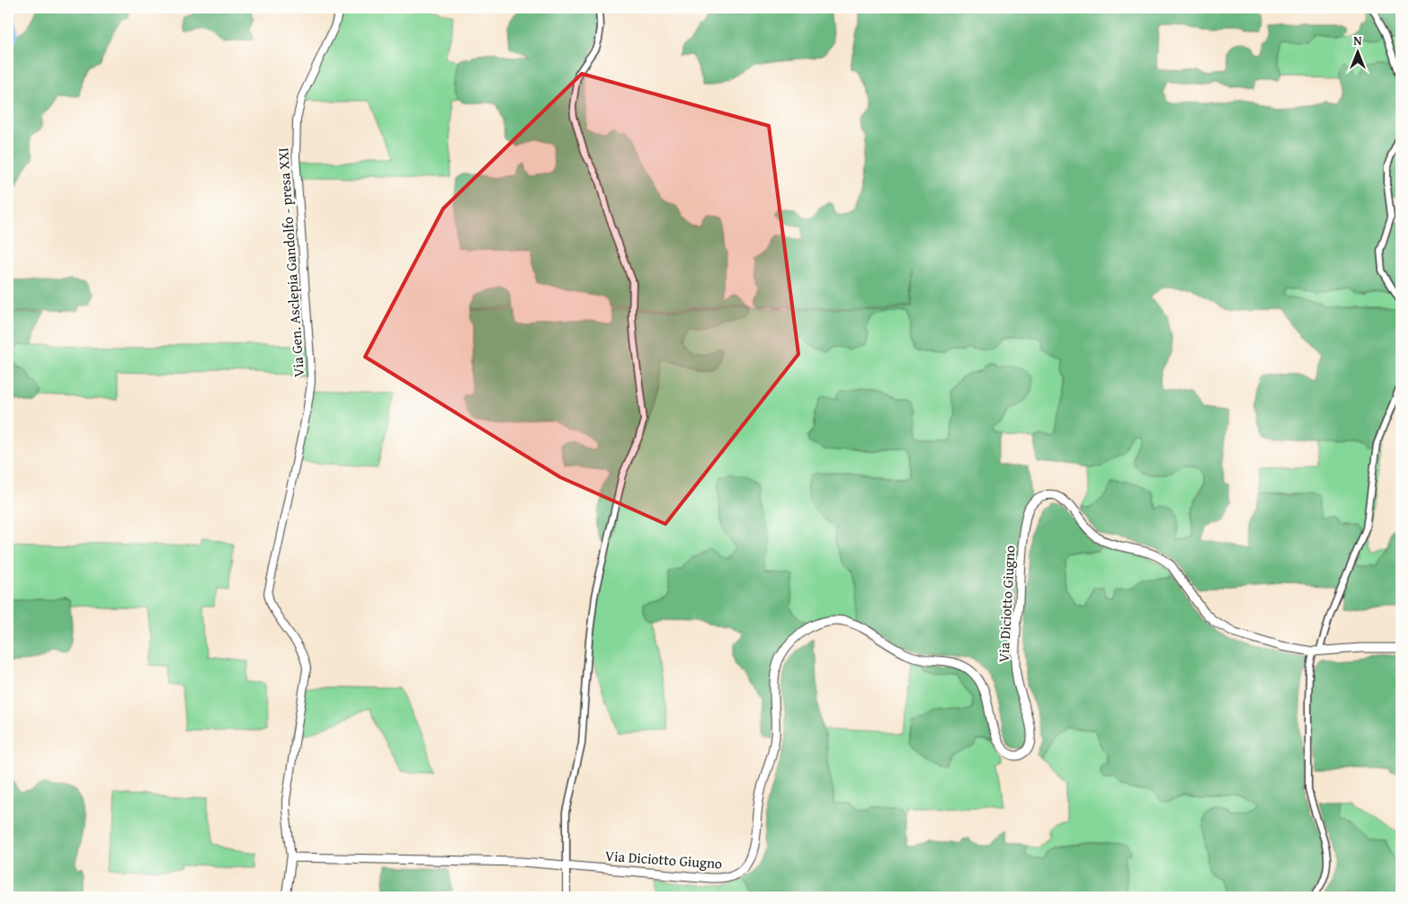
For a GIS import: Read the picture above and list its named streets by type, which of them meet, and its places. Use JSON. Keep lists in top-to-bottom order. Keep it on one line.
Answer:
{"streets":{"main road":["Via Diciotto Giugno"],"street":["Via Gen. Asclepia Gandolfo - presa XXI"]},"crossings":[["Via Gen. Asclepia Gandolfo - presa XXI","Via Diciotto Giugno"]],"north":"top"}
